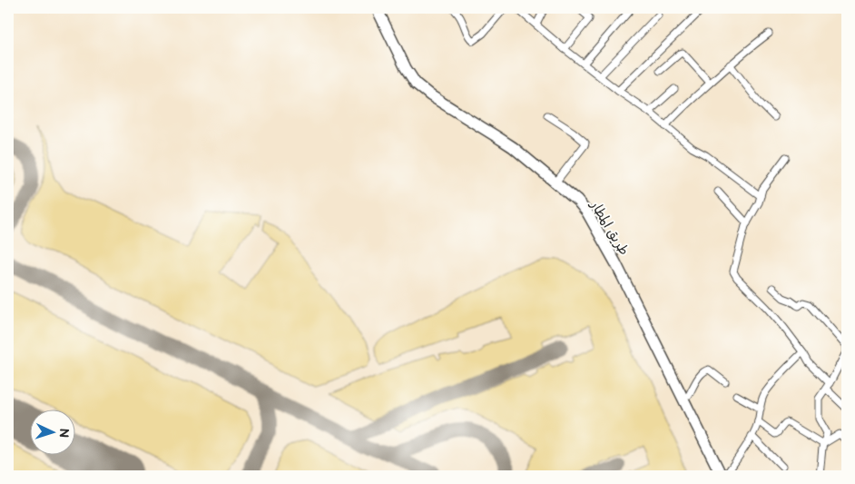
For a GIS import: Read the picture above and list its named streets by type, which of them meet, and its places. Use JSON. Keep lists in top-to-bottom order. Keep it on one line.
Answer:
{"streets":{"main road":["طريق المطار"]},"north":"right"}
